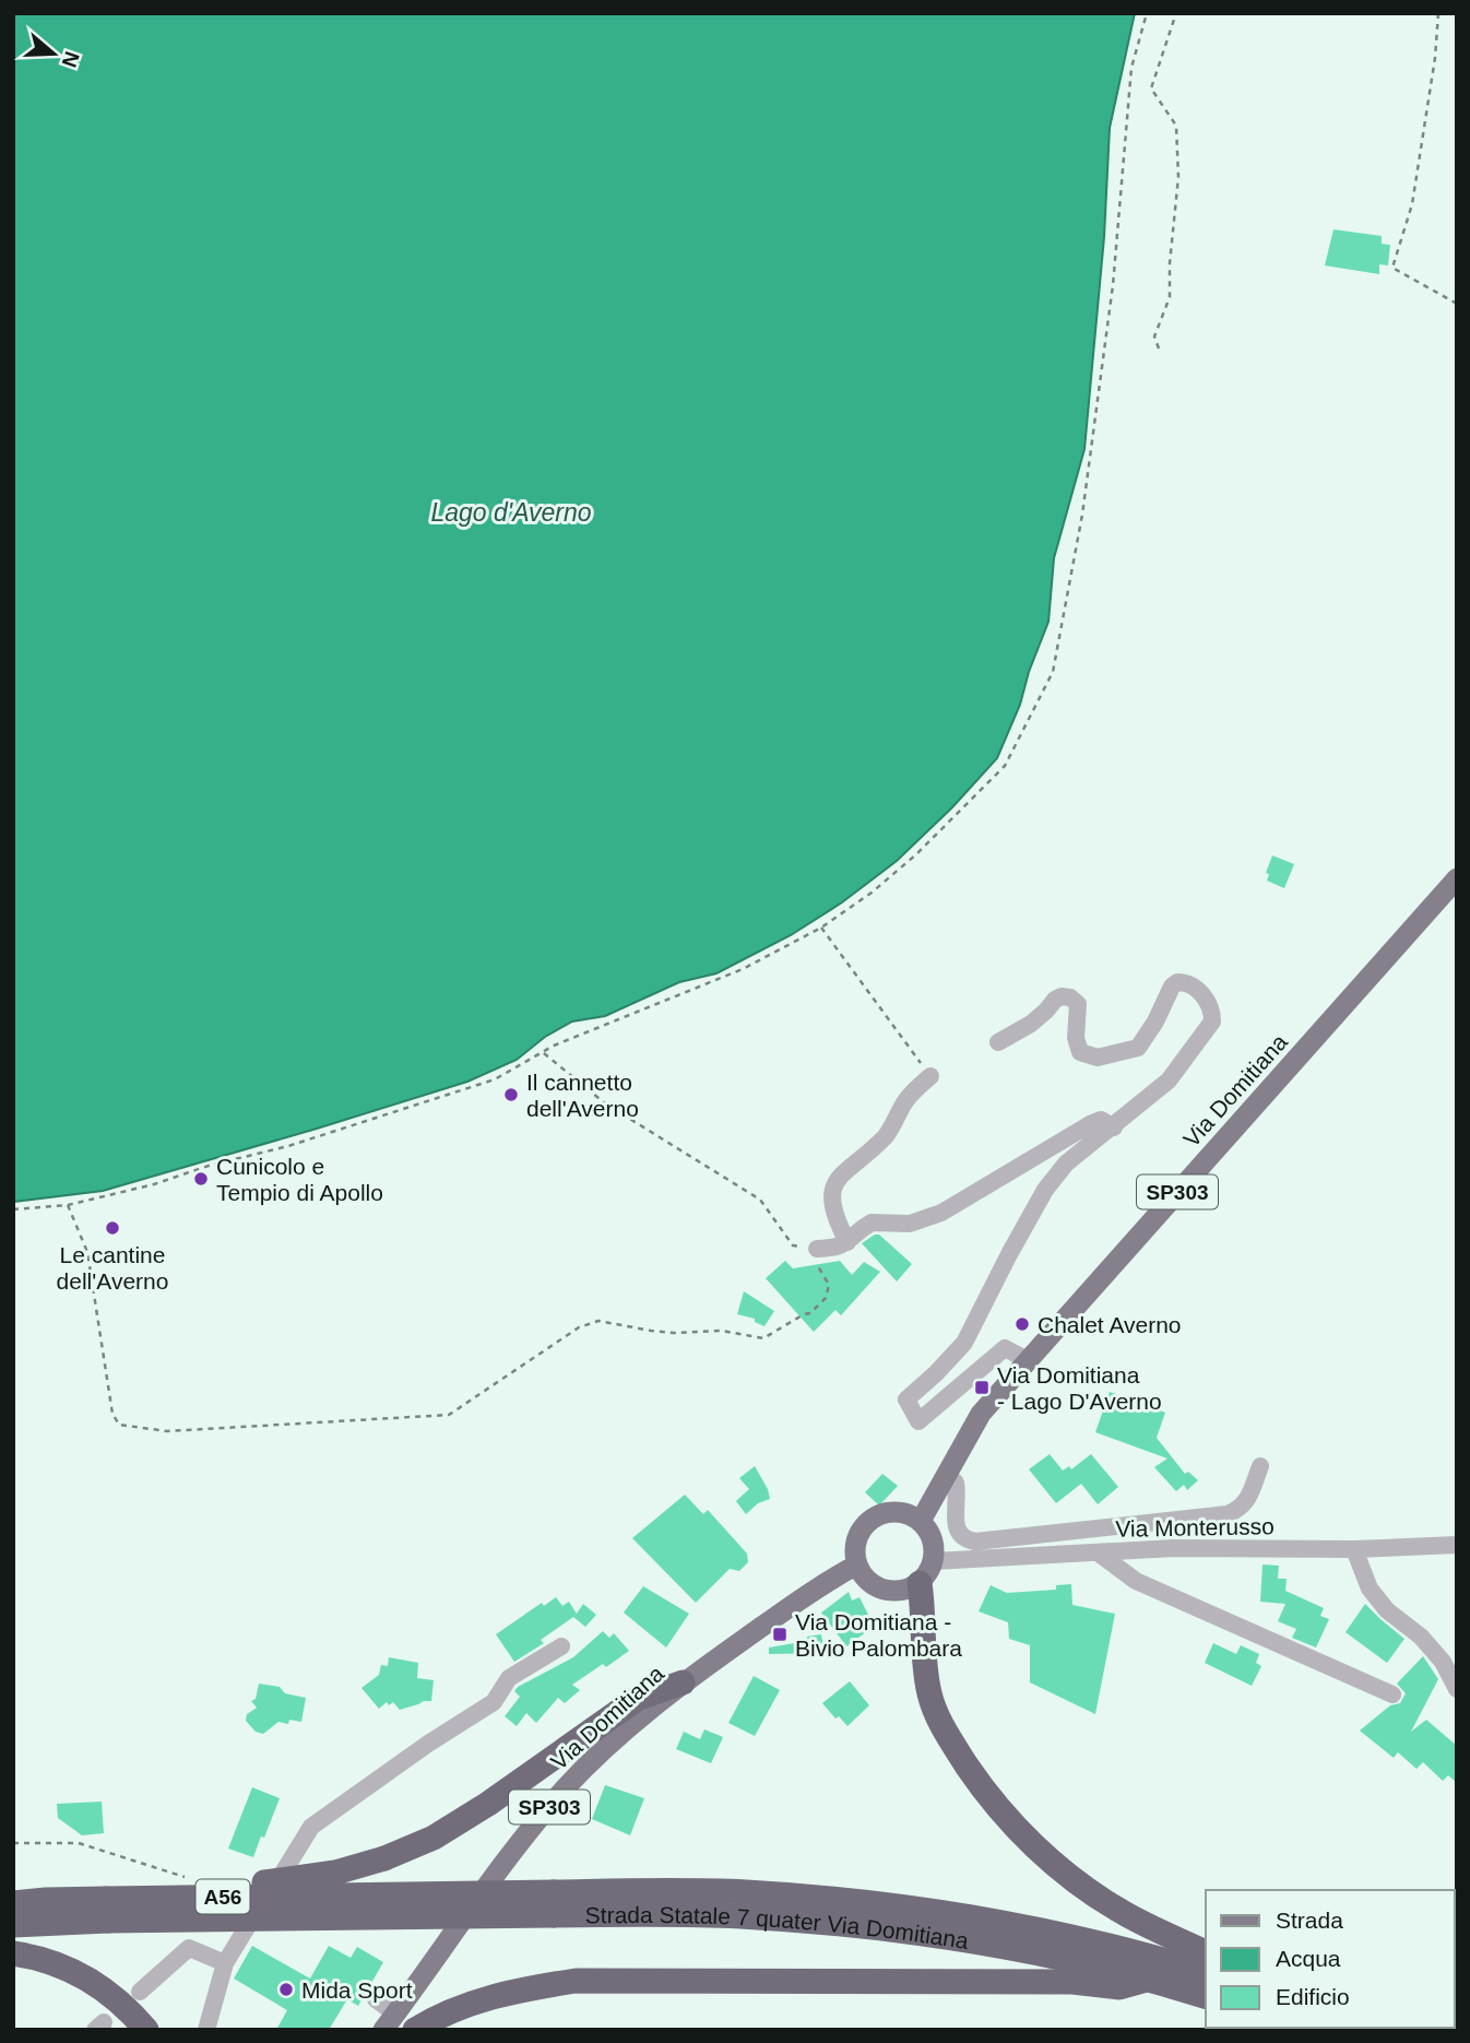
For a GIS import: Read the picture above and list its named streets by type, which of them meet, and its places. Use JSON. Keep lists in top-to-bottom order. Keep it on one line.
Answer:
{"streets":{"highway":["A56","Strada Statale 7 quater Via Domitiana"],"main road":["Via Domitiana","SP303"],"street":["Via Monterusso"]},"crossings":[["Via Domitiana","Via Monterusso"],["A56","Strada Statale 7 quater Via Domitiana"]],"water":["Lago d'Averno"],"places":{"other":["Il cannetto dell'Averno","Cunicolo e Tempio di Apollo","Le cantine dell'Averno","Chalet Averno","Mida Sport"],"transit":["Via Domitiana - Lago D'Averno","Via Domitiana - Bivio Palombara"]},"legend":["Strada","Acqua","Edificio"],"north":"right"}
